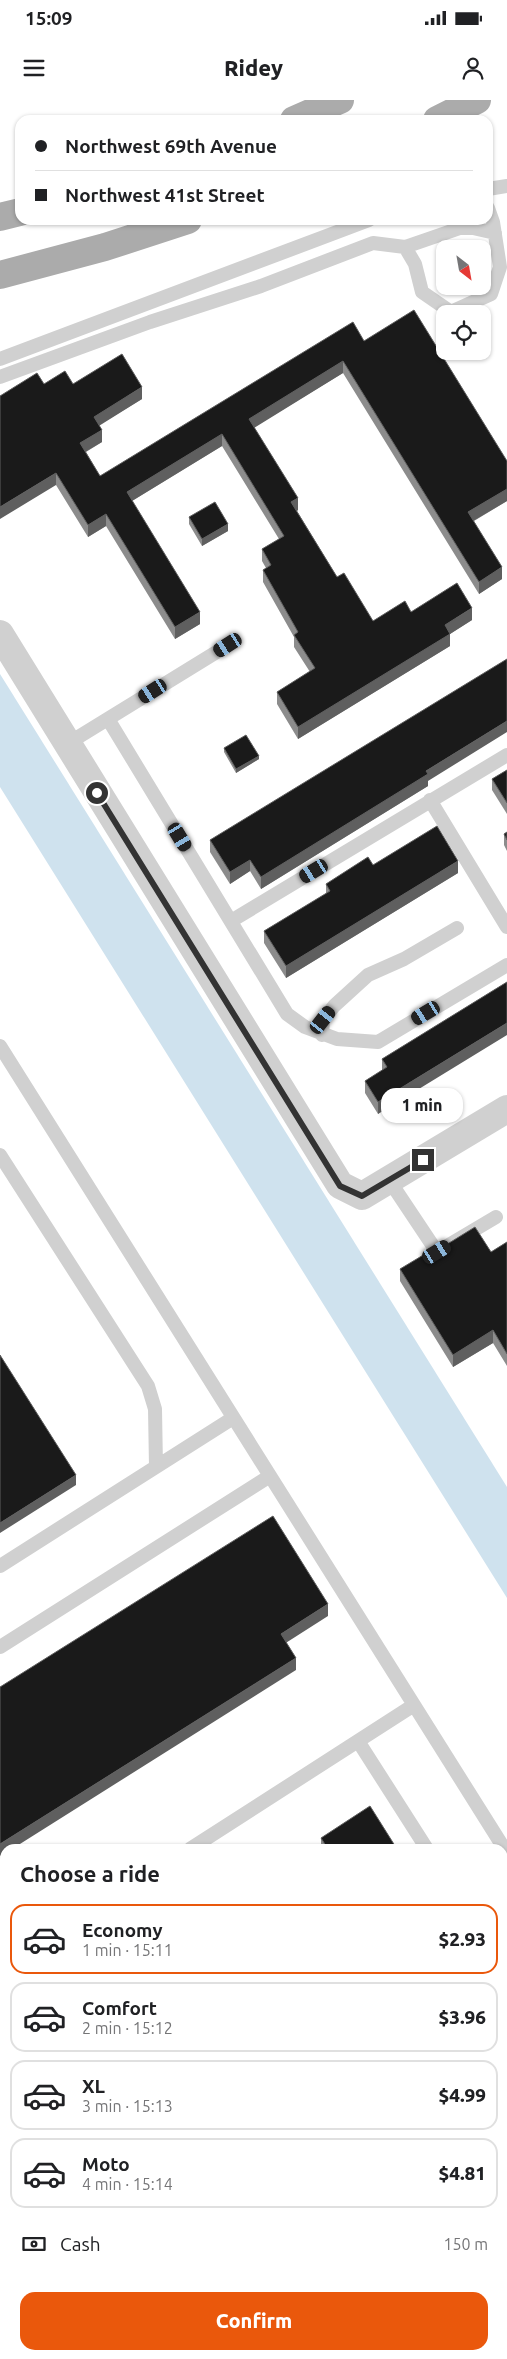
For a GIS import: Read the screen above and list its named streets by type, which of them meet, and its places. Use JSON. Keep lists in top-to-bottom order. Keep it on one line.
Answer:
{"north":"bottom right","page":{"status":"15:09","header":"Ridey","banner":["Northwest 69th Avenue","Northwest 41st Street"],"bubble":"1 min","heading":"Choose a ride","list":[{"name":"Economy","note":"1 min · 15:11","value":"$2.93"},{"name":"Comfort","note":"2 min · 15:12","value":"$3.96"},{"name":"XL","note":"3 min · 15:13","value":"$4.99"},{"name":"Moto","note":"4 min · 15:14","value":"$4.81"}],"pay":["Cash","150 m"],"buttons":"Confirm"}}
